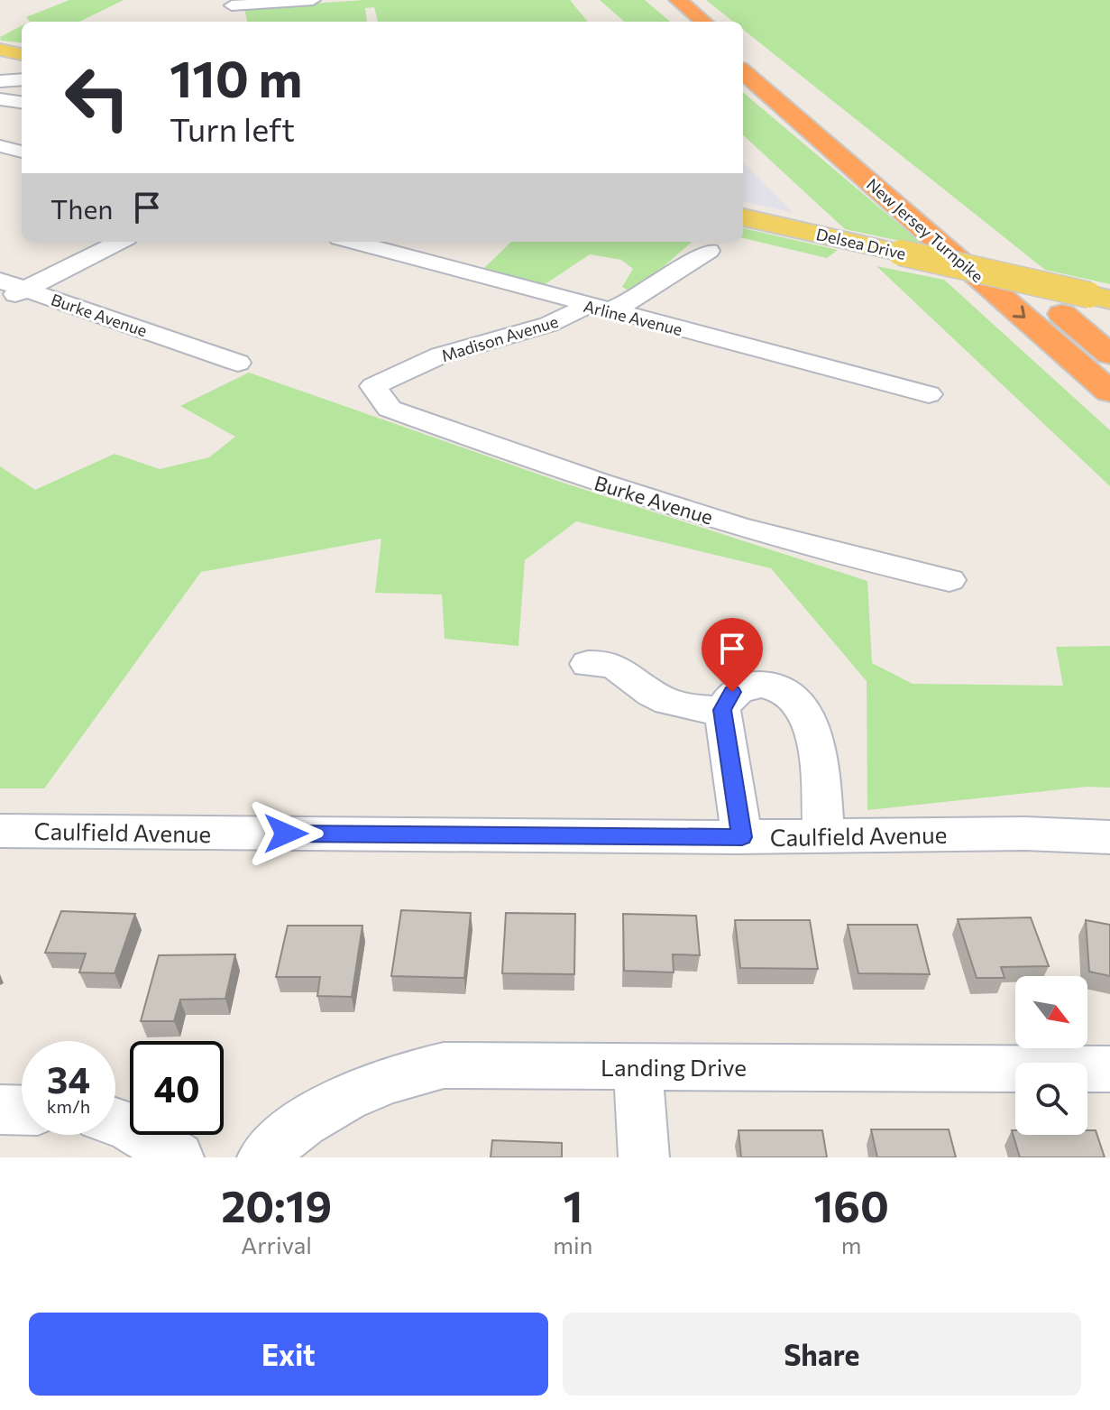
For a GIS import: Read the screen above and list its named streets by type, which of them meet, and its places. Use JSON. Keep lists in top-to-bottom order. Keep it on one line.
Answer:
{"streets":{"highway":["New Jersey Turnpike"],"main road":["Delsea Drive"],"street":["Burke Avenue","Arline Avenue","Madison Avenue","Caulfield Avenue","Landing Drive"]},"crossings":[["Burke Avenue","Madison Avenue"],["Arline Avenue","Madison Avenue"]],"north":"bottom right","page":{"turn":["110 m","Turn left"],"then":"Then","speed":"34 km/h","limit":"40","eta":["20:19","Arrival","1","min","160","m"],"buttons":["Exit","Share"]}}
